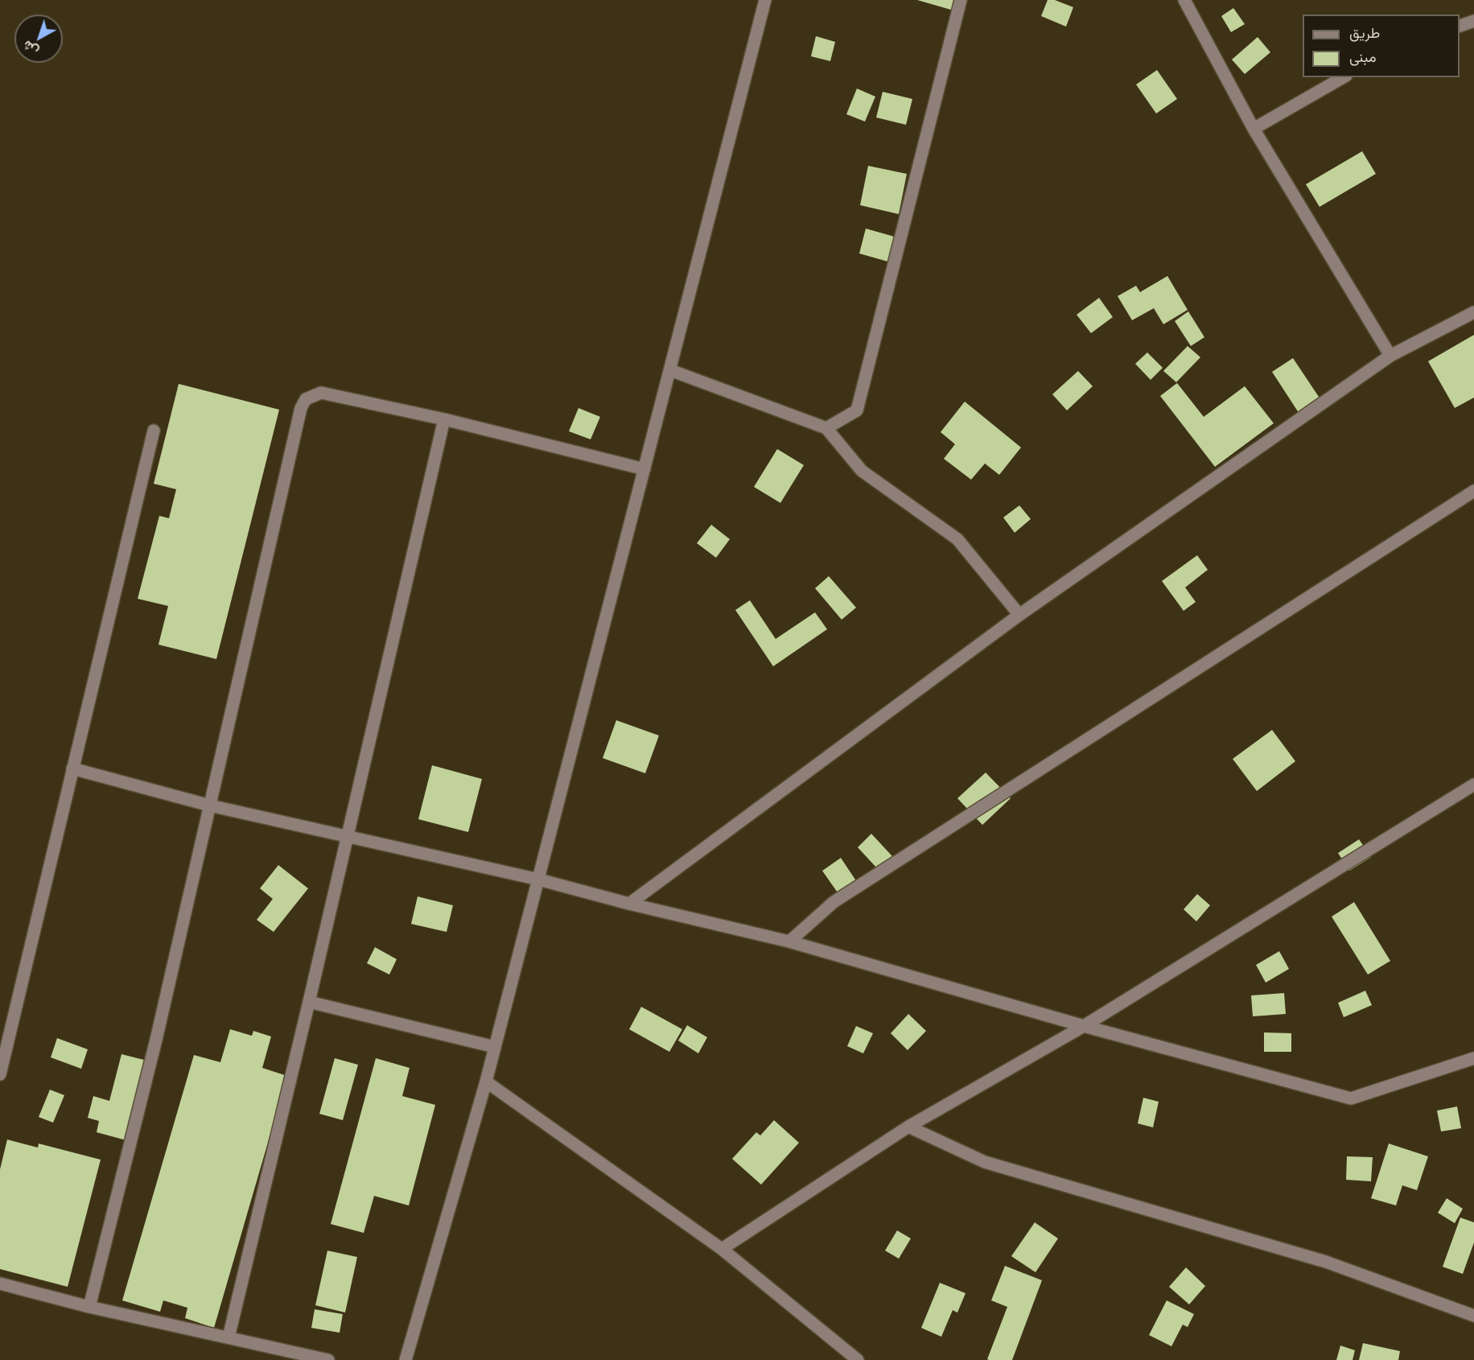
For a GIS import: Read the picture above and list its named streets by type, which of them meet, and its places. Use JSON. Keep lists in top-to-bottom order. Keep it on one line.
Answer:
{"legend":["طريق","مبنى"],"north":"bottom left"}
